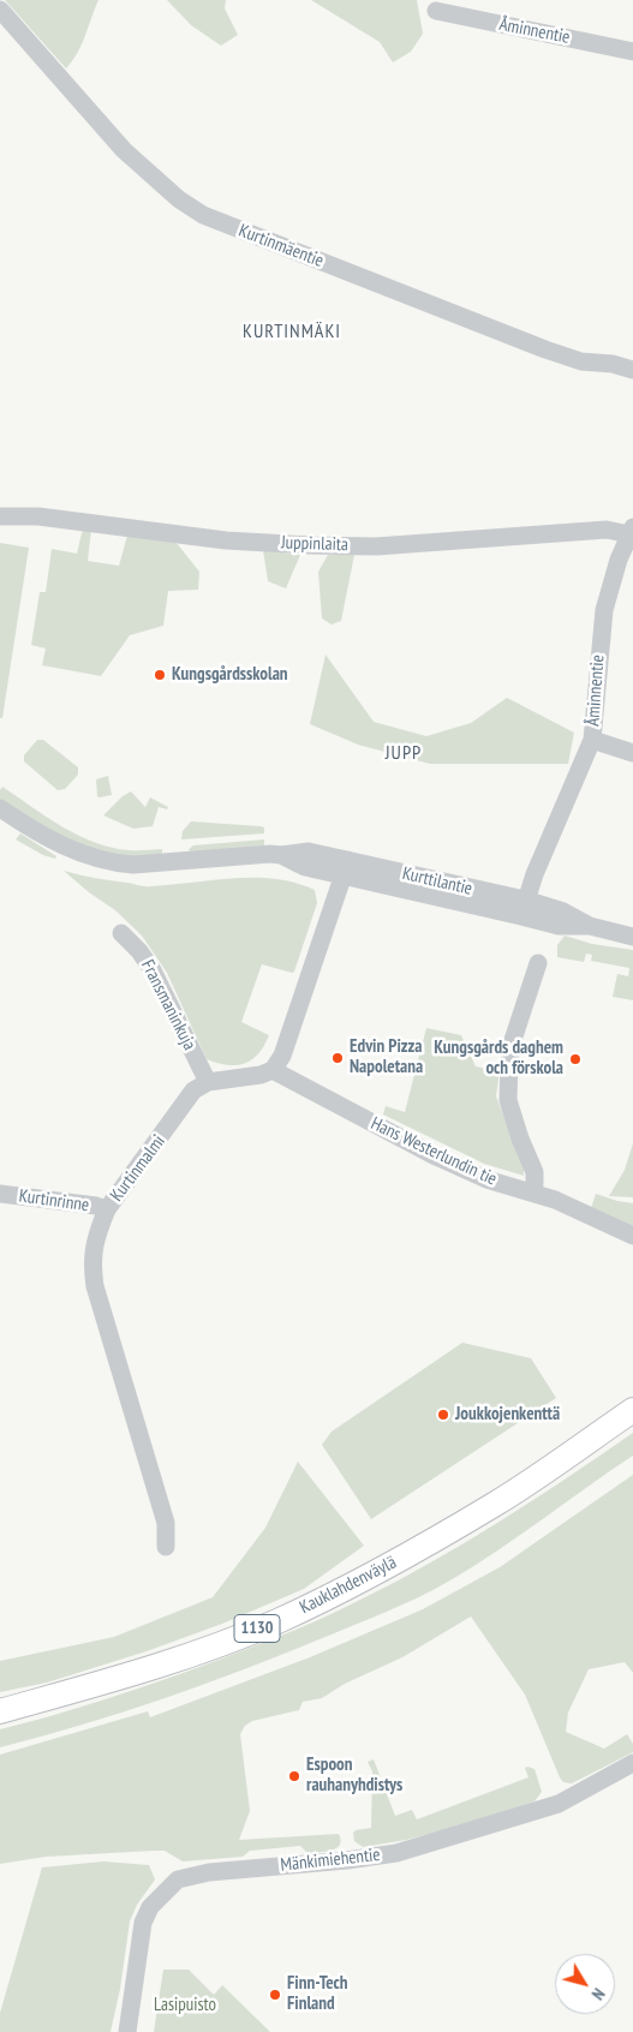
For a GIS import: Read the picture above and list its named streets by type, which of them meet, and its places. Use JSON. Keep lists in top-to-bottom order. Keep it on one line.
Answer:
{"streets":{"main road":["Kauklahdenväylä","1130"],"street":["Åminnentie","Kurtinmäentie","Juppinlaita","Kurttilantie","Fransmaninkuja","Hans Westerlundin tie","Kurtinmalmi","Kurtinrinne","Mänkimiehentie"]},"crossings":[["Åminnentie","Juppinlaita"],["Åminnentie","Kurttilantie"],["Fransmaninkuja","Kurtinmalmi"],["Kurtinmalmi","Kurtinrinne"]],"districts":["KURTINMÄKI","JUPP"],"parks":["Lasipuisto"],"places":["Kungsgårdsskolan","Edvin Pizza Napoletana","Kungsgårds daghem och förskola","Joukkojenkenttä","Espoon rauhanyhdistys","Finn-Tech Finland"],"north":"bottom right"}
